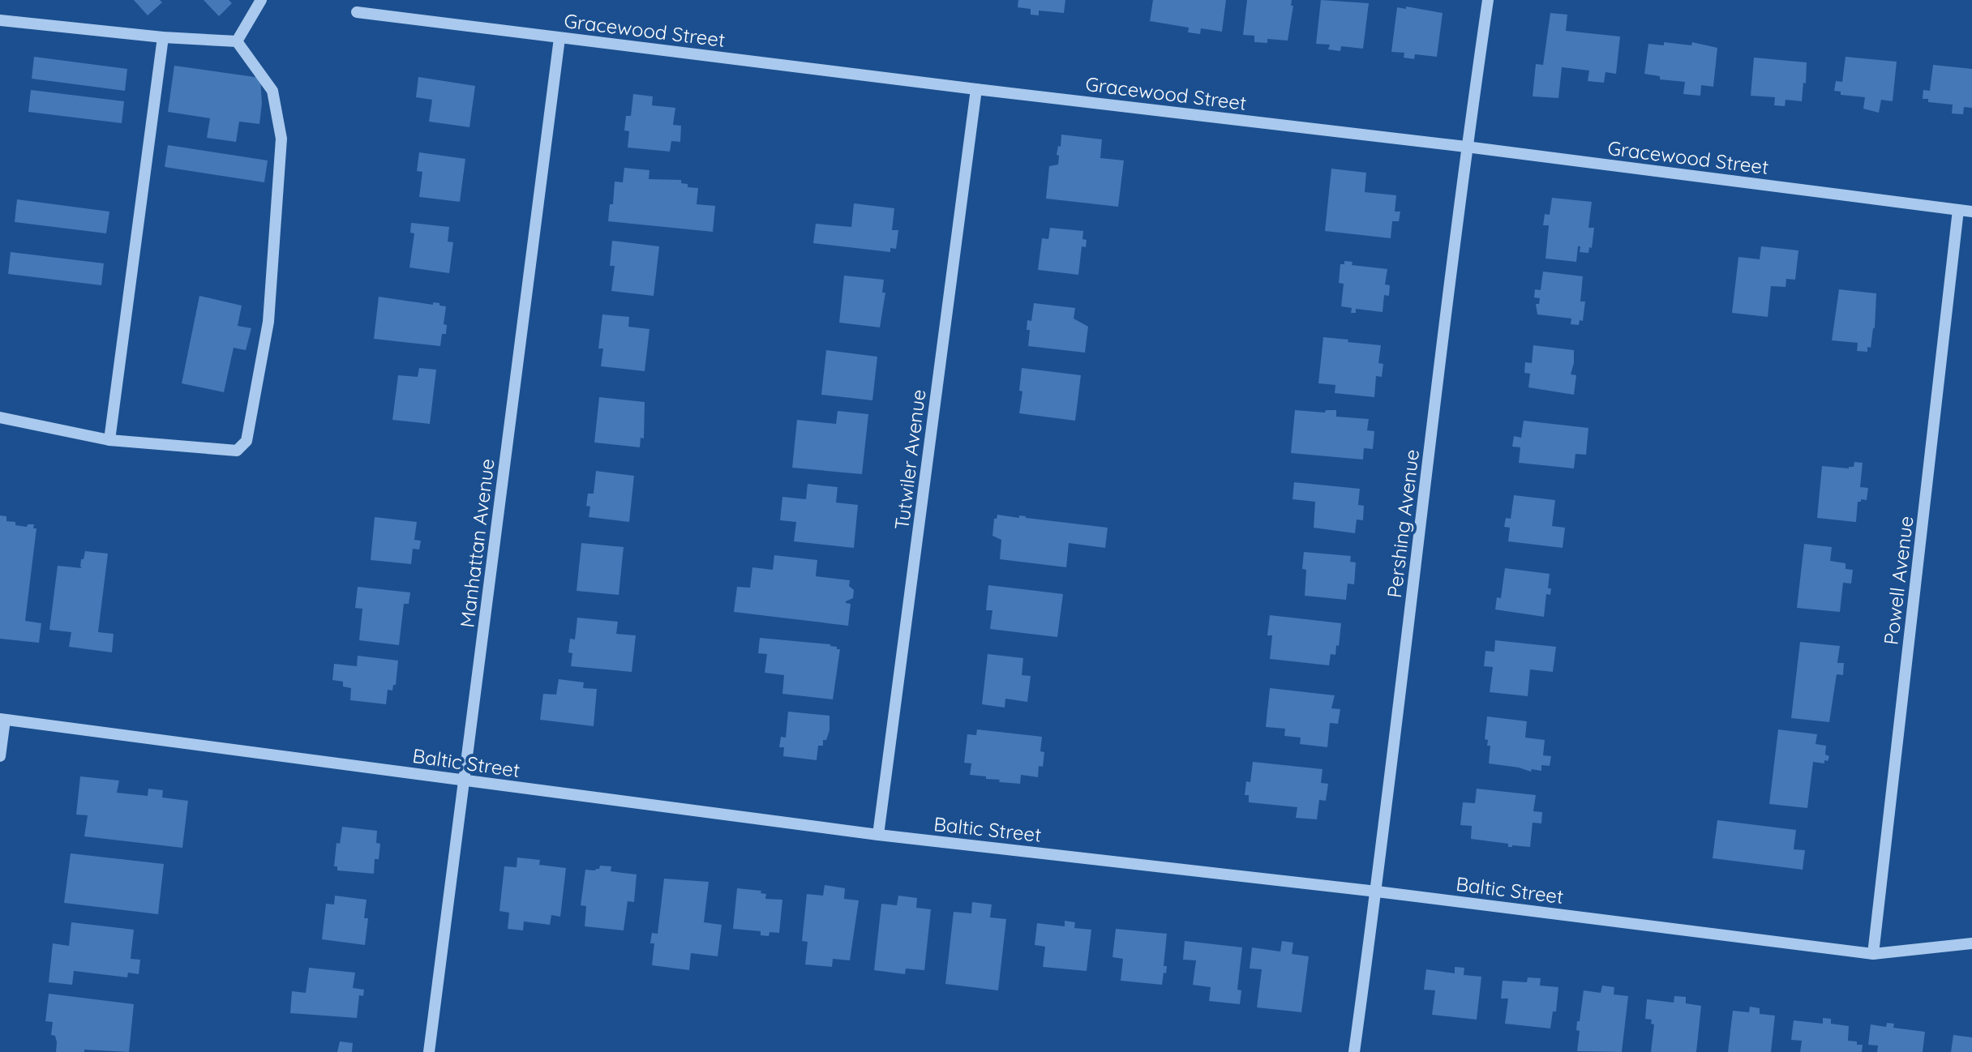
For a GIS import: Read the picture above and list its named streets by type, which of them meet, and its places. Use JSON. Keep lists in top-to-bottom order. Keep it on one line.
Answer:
{"streets":{"street":["Gracewood Street","Tutwiler Avenue","Pershing Avenue","Manhattan Avenue","Powell Avenue","Baltic Street"]},"crossings":[["Gracewood Street","Tutwiler Avenue"],["Gracewood Street","Pershing Avenue"],["Gracewood Street","Manhattan Avenue"],["Gracewood Street","Powell Avenue"],["Tutwiler Avenue","Baltic Street"],["Pershing Avenue","Baltic Street"],["Manhattan Avenue","Baltic Street"],["Powell Avenue","Baltic Street"]]}
